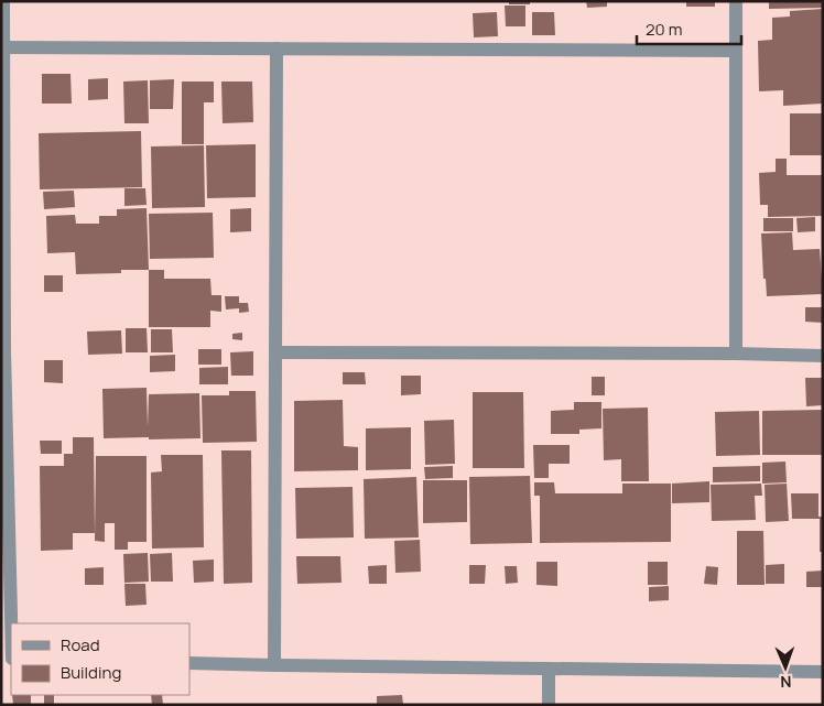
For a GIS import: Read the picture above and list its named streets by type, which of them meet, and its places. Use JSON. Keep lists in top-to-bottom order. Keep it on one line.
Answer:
{"legend":["Road","Building"],"scale_bar":"20 m","north":"bottom"}
